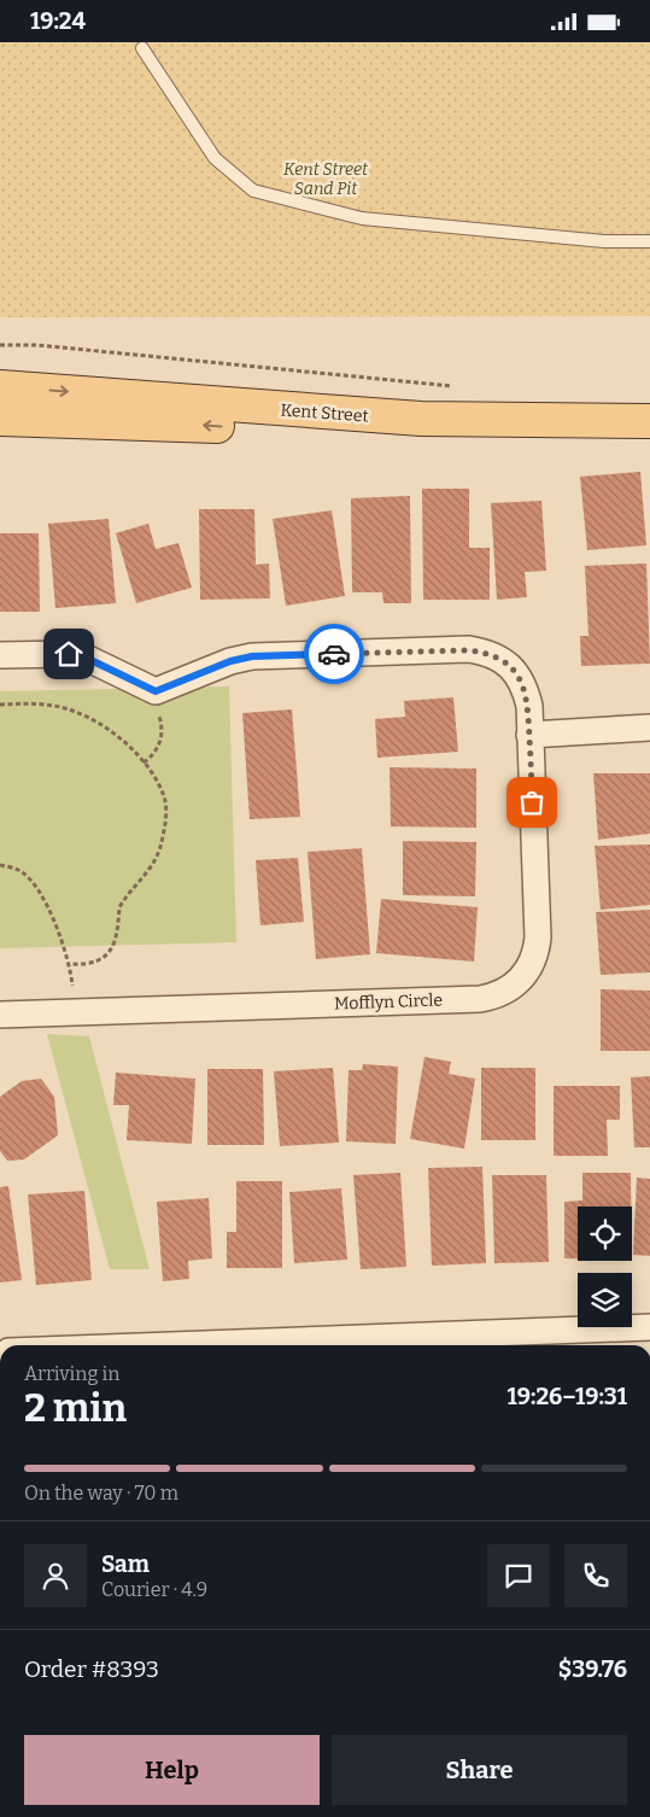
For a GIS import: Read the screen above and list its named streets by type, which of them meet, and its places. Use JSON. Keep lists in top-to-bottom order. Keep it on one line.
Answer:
{"streets":{"main road":["Kent Street"],"street":["Mofflyn Circle"]},"parks":["Kent Street Sand Pit"],"page":{"status":"19:24","heading":["2 min","Arriving in","19:26–19:31"],"panel":["Sam","Courier · 4.9","Order #8393","$39.76"],"bar":"On the way · 70 m","buttons":["Help","Share"]}}
